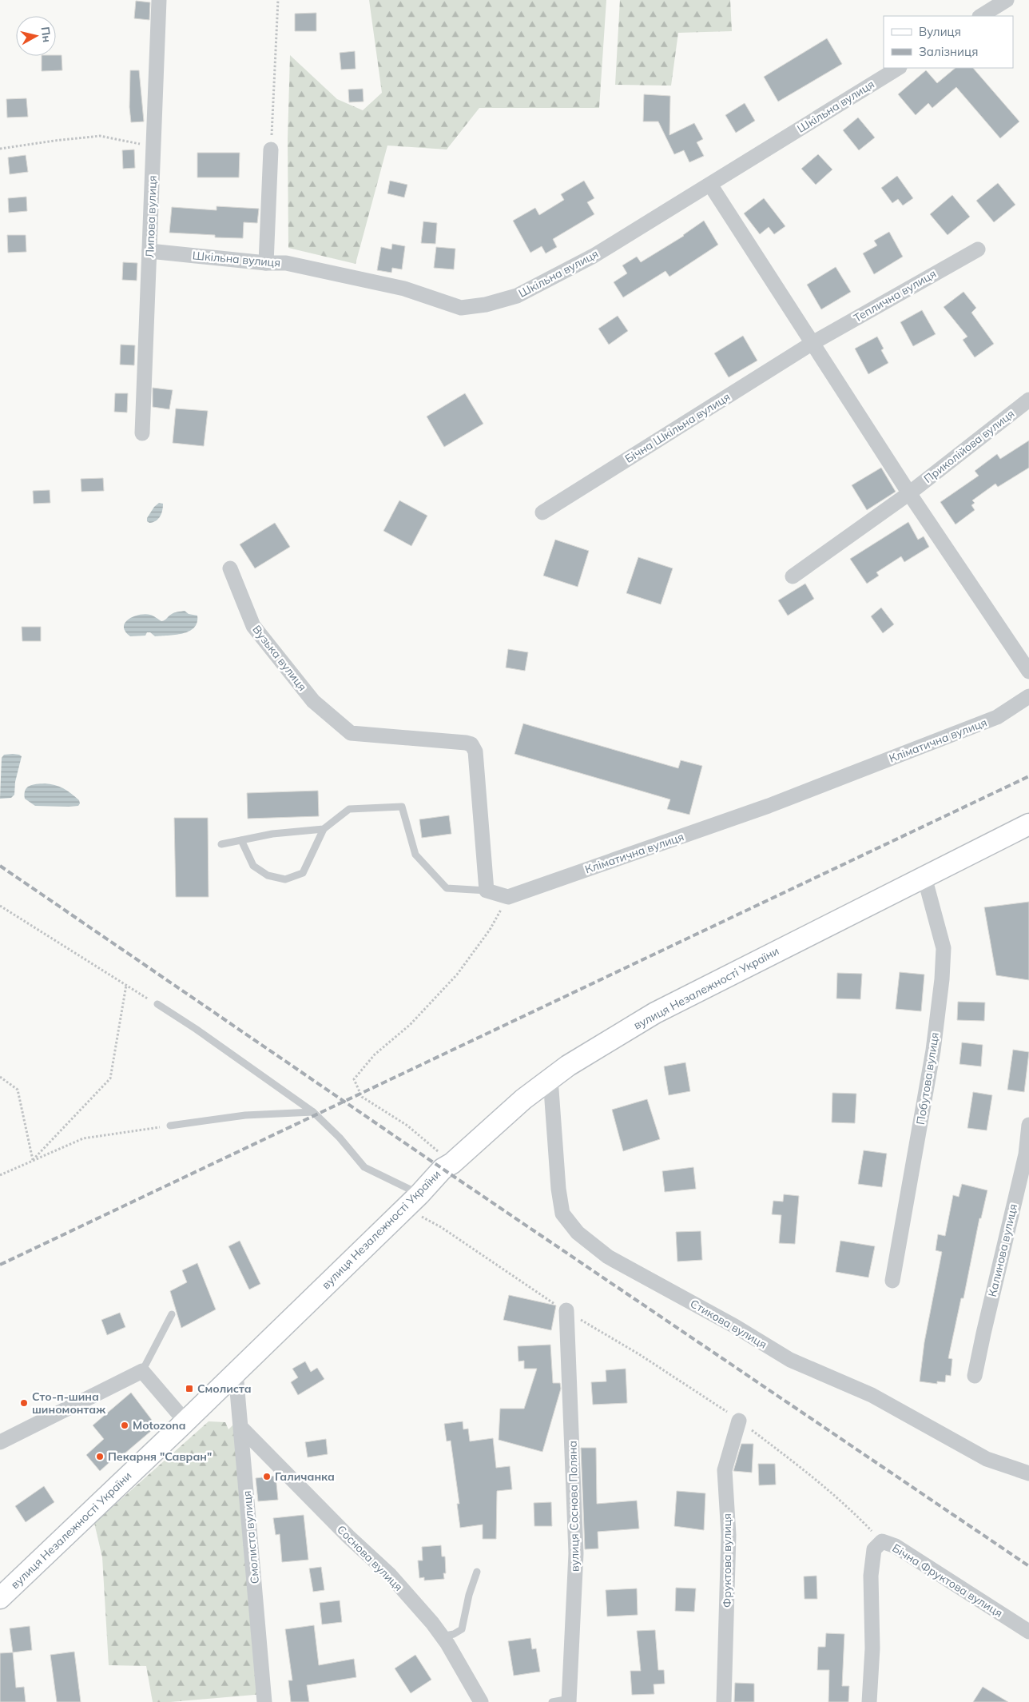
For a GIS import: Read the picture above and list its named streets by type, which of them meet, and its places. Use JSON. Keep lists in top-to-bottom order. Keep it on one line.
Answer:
{"streets":{"main road":["вулиця Незалежності України"],"street":["Шкільна вулиця","Липова вулиця","Теплична вулиця","Бічна Шкільна вулиця","Приколійова вулиця","Вузька вулиця","Кліматична вулиця","Побутова вулиця","Калинова вулиця","Стикова вулиця","вулиця Соснова Поляна","Смолиста вулиця","Соснова вулиця","Фруктова вулиця","Бічна Фруктова вулиця"]},"crossings":[["Шкільна вулиця","Липова вулиця"],["Теплична вулиця","Бічна Шкільна вулиця"],["вулиця Незалежності України","Побутова вулиця"],["вулиця Незалежності України","Стикова вулиця"],["вулиця Незалежності України","Смолиста вулиця"],["Смолиста вулиця","Соснова вулиця"]],"places":{"transit":["Смолиста"],"other":["Сто-п-шина шиномонтаж","Motozona","Пекарня \"Савран\"","Галичанка"]},"legend":["Вулиця","Залізниця"],"north":"right"}
